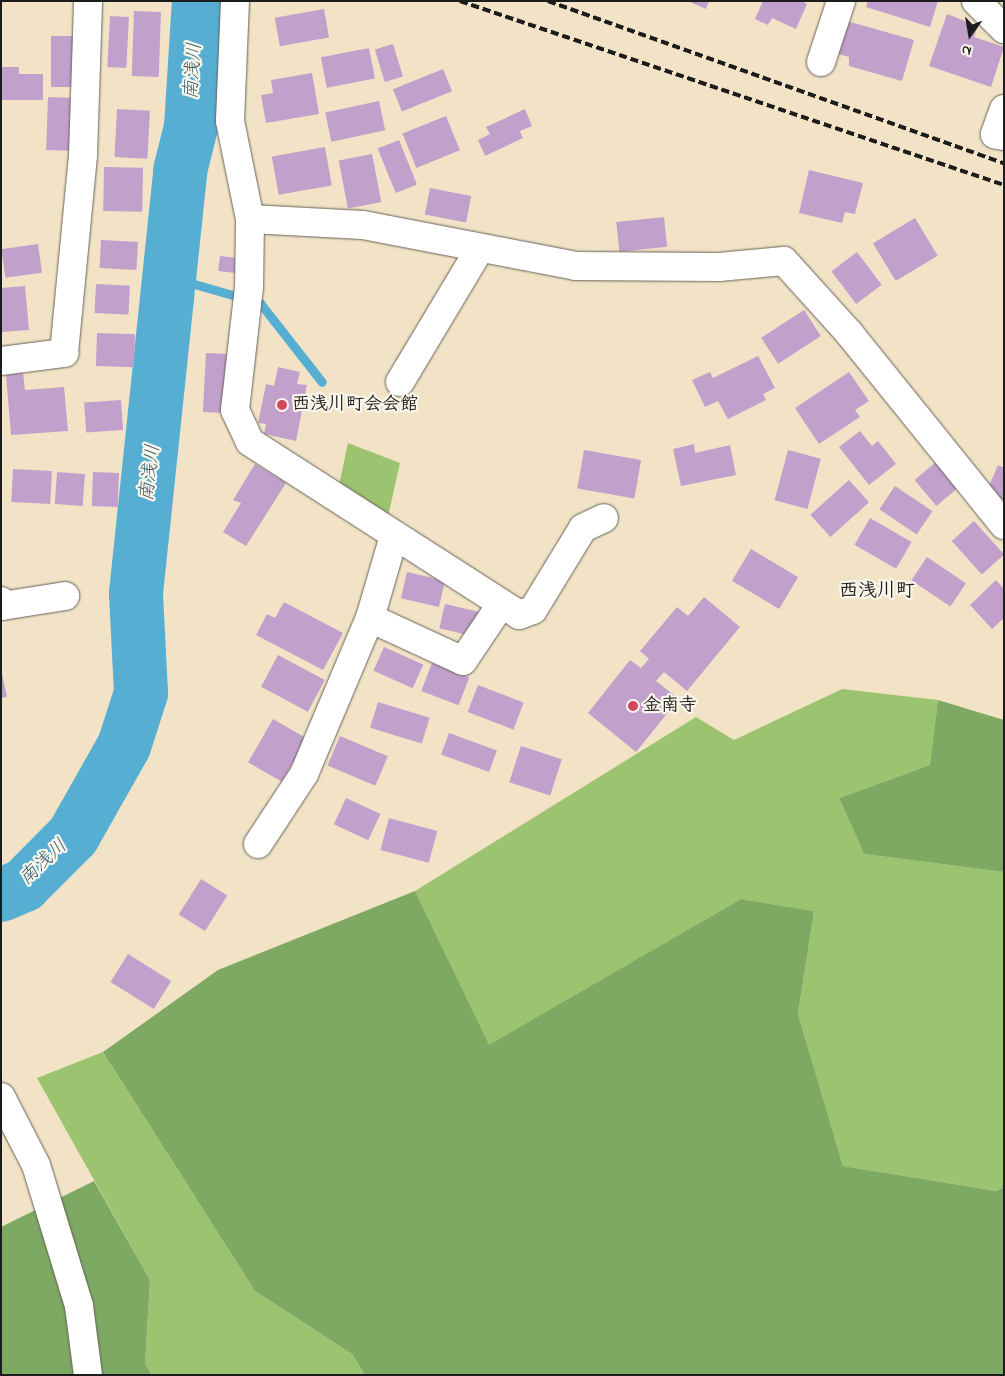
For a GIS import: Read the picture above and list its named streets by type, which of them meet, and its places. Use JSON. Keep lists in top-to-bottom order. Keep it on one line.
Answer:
{"districts":["西浅川町"],"water":["南浅川"],"places":["西浅川町会会館","金南寺"],"north":"bottom"}
